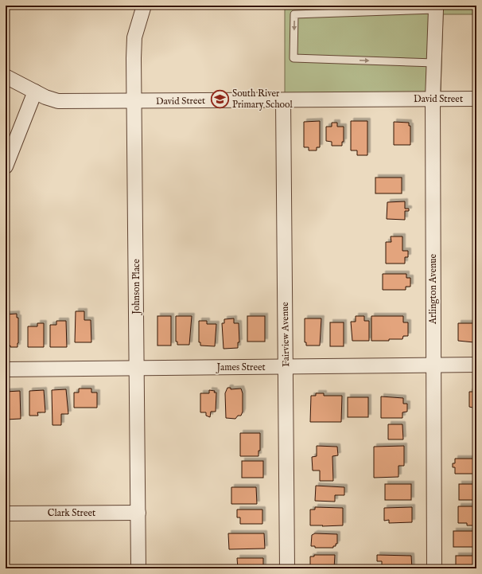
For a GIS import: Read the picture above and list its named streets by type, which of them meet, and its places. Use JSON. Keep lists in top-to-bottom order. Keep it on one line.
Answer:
{"streets":{"street":["David Street","Johnson Place","Arlington Avenue","Fairview Avenue","James Street","Clark Street"]},"crossings":[["David Street","Johnson Place"],["David Street","Arlington Avenue"],["David Street","Fairview Avenue"],["Johnson Place","James Street"],["Johnson Place","Clark Street"],["Arlington Avenue","James Street"],["Fairview Avenue","James Street"]],"places":{"school or university":["South River Primary School"]}}
